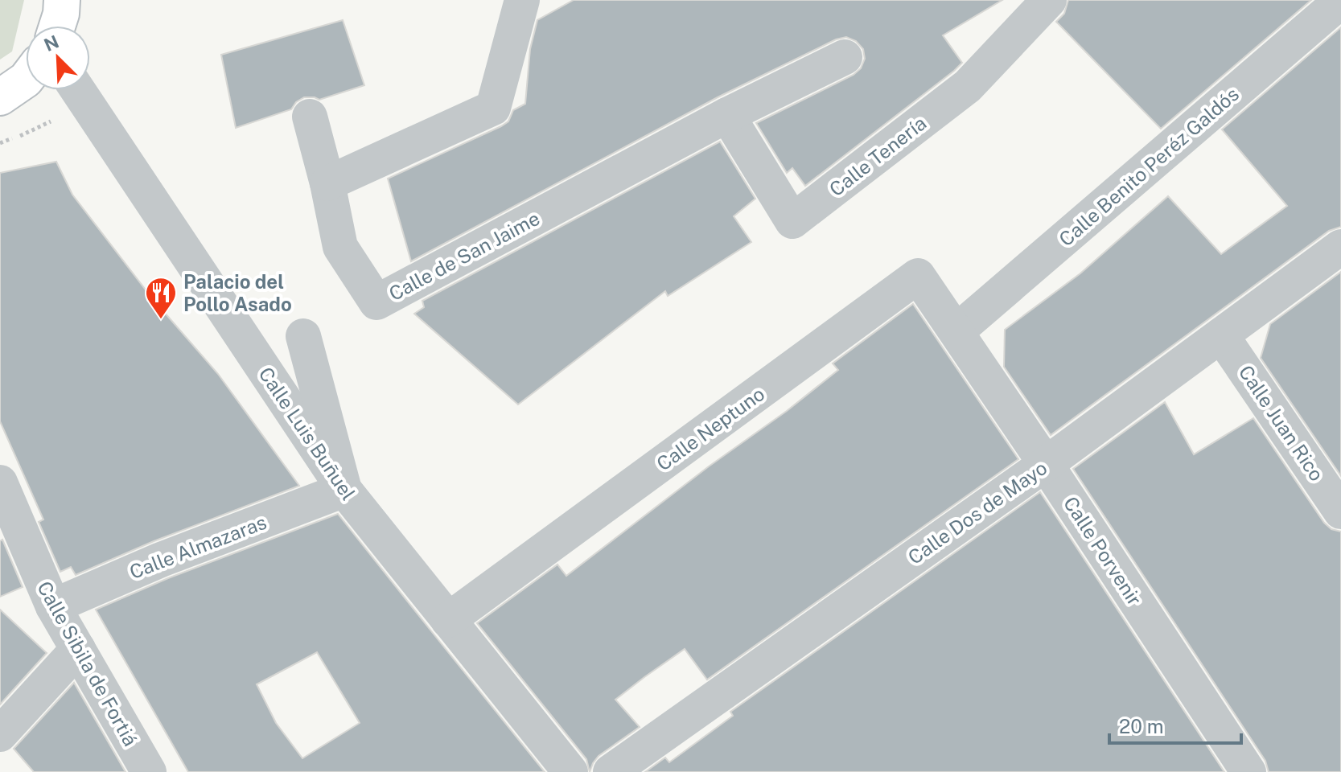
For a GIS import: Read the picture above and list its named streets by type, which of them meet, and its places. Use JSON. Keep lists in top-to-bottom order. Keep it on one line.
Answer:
{"streets":{"street":["Calle Tenería","Calle Benito Peréz Galdós","Calle de San Jaime","Calle Juan Rico","Calle Neptuno","Calle Luis Buñuel","Calle Dos de Mayo","Calle Almazaras","Calle Porvenir","Calle Sibila de Fortiá"]},"crossings":[["Calle Tenería","Calle de San Jaime"],["Calle Benito Peréz Galdós","Calle Neptuno"],["Calle Benito Peréz Galdós","Calle Porvenir"],["Calle Juan Rico","Calle Dos de Mayo"],["Calle Neptuno","Calle Luis Buñuel"],["Calle Neptuno","Calle Porvenir"],["Calle Luis Buñuel","Calle Almazaras"],["Calle Dos de Mayo","Calle Porvenir"],["Calle Almazaras","Calle Sibila de Fortiá"]],"places":{"restaurant":["Palacio del Pollo Asado"]},"scale_bar":"20 m","north":"top left"}
